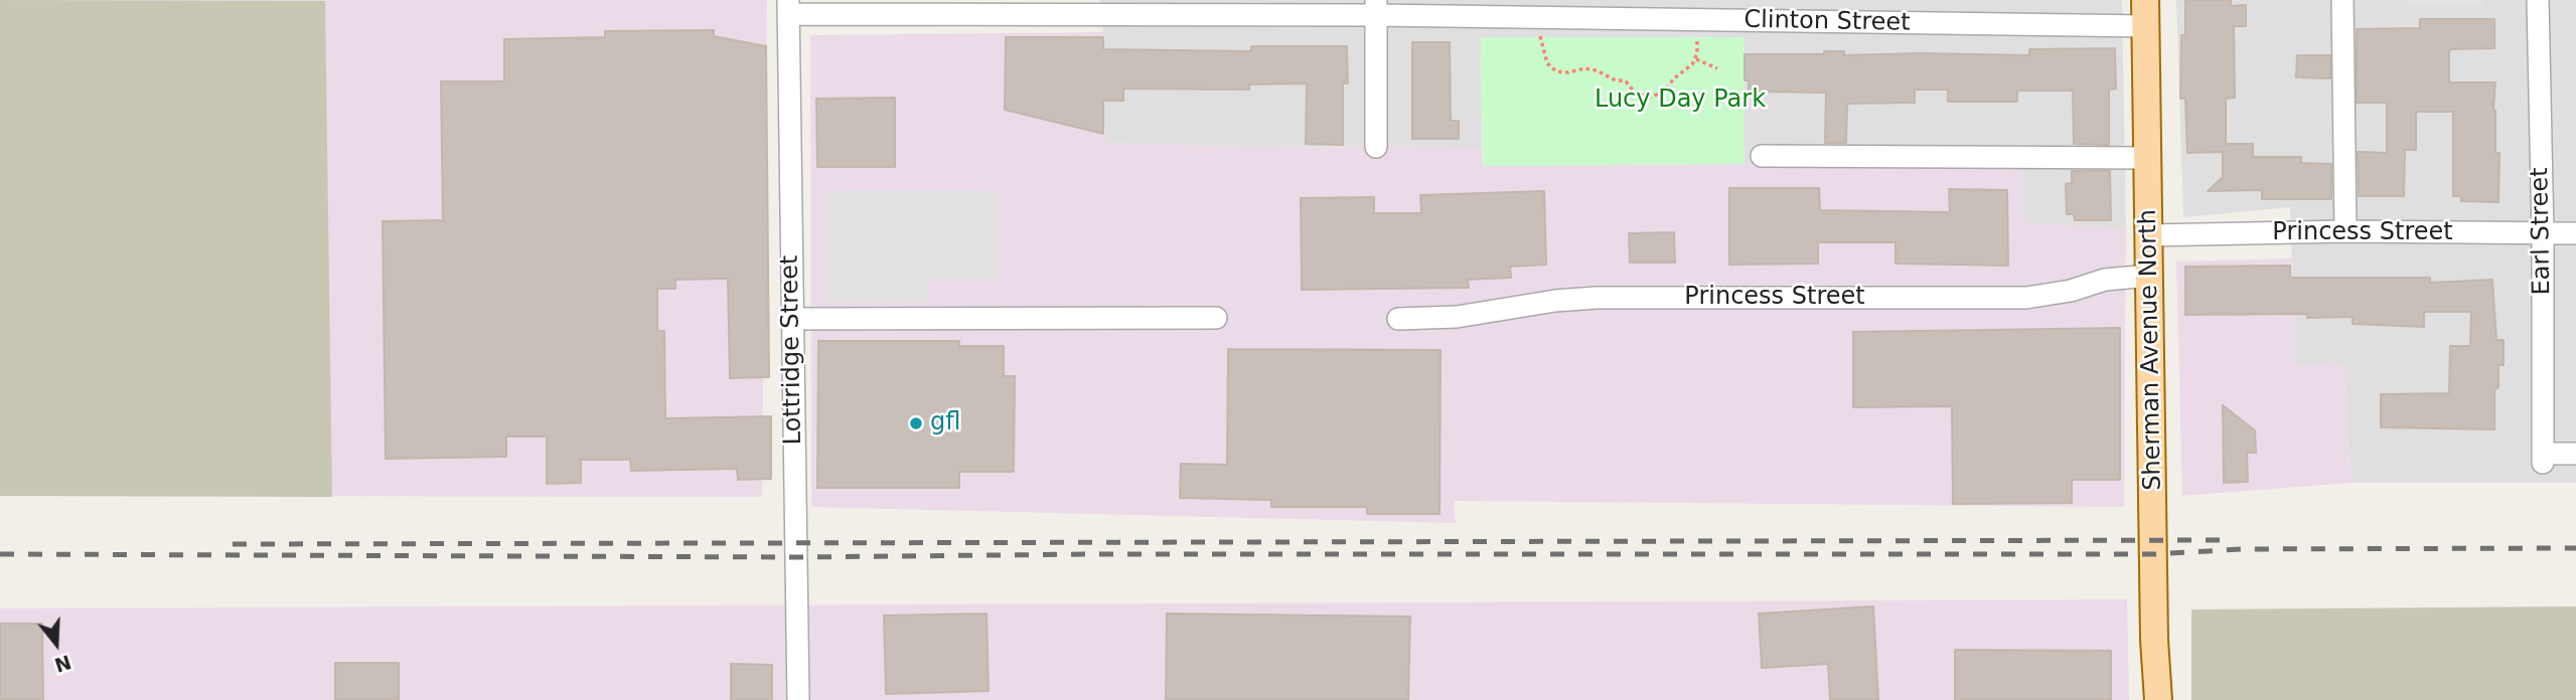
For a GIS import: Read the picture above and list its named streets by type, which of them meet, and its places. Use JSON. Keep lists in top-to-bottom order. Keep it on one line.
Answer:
{"streets":{"main road":["Sherman Avenue North"],"street":["Clinton Street","Earl Street","Princess Street","Lottridge Street"]},"crossings":[["Clinton Street","Lottridge Street"],["Clinton Street","Sherman Avenue North"],["Earl Street","Princess Street"],["Princess Street","Sherman Avenue North"]],"parks":["Lucy Day Park"],"places":["gfl"],"north":"bottom"}
